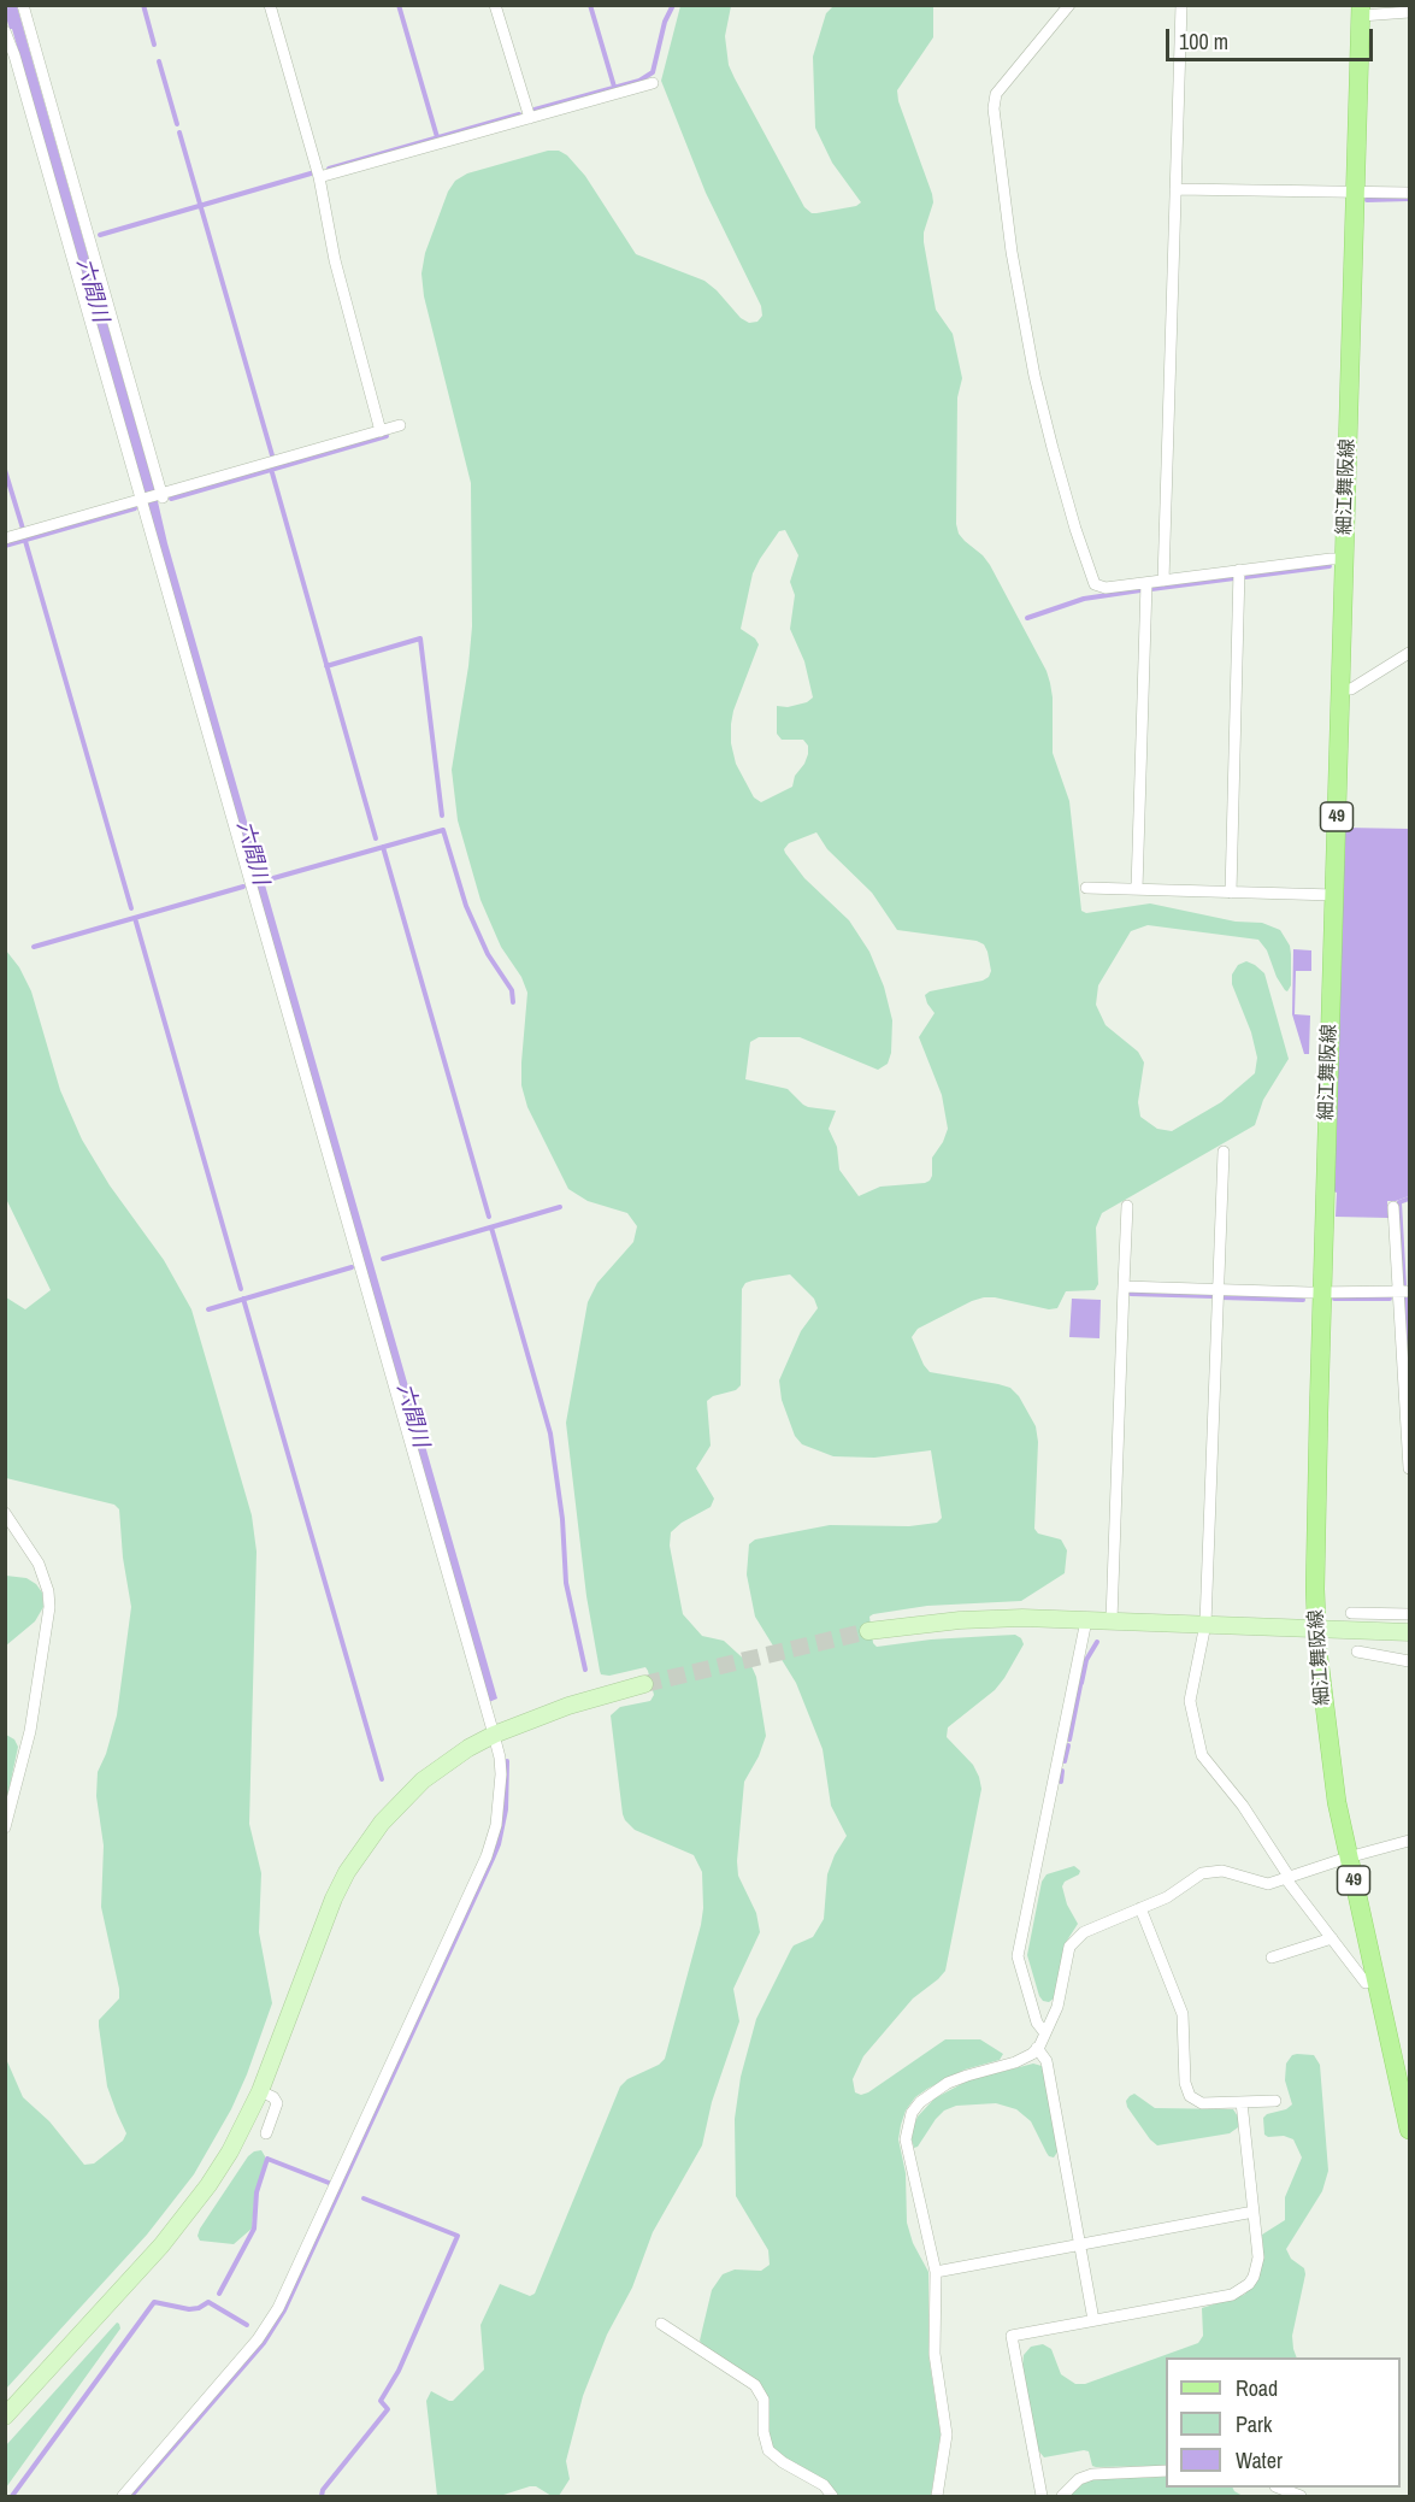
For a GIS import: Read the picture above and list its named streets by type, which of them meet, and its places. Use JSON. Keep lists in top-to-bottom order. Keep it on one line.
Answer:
{"streets":{"main road":["細江舞阪線","49"]},"water":["六間川"],"legend":["Road","Park","Water"],"scale_bar":"100 m"}
